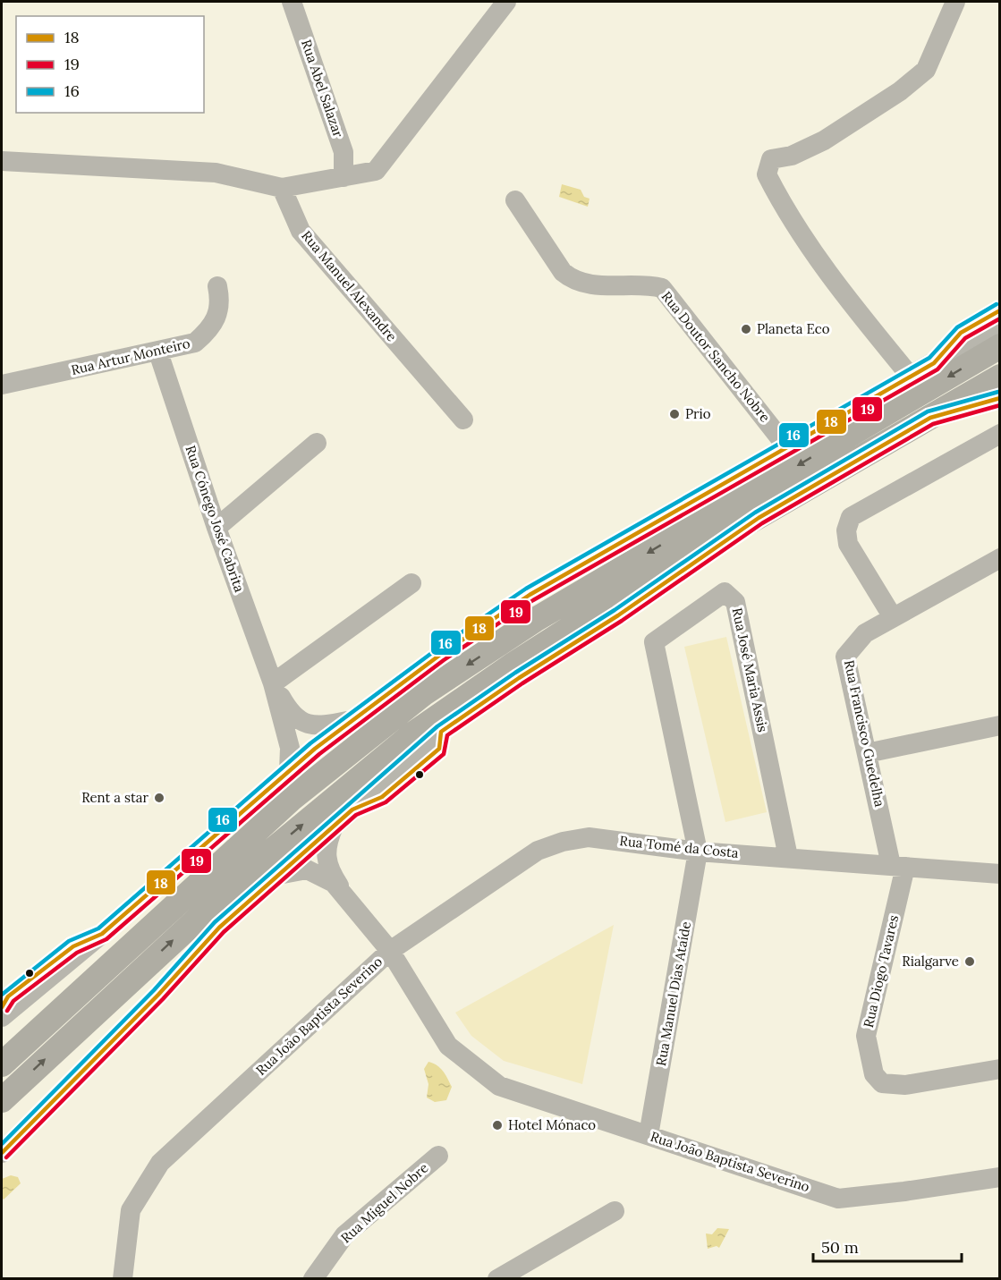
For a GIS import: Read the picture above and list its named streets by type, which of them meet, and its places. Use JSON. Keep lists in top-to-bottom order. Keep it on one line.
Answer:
{"streets":{"street":["Rua Abel Salazar","Rua Manuel Alexandre","Rua Artur Monteiro","Rua Doutor Sancho Nobre","Rua Cónego José Cabrita","Rua José Maria Assis","Rua Francisco Guedelha","Rua Tomé da Costa","Rua Diogo Tavares","Rua Manuel Dias Ataíde","Rua João Baptista Severino","Rua Miguel Nobre"]},"crossings":[["Rua Artur Monteiro","Rua Cónego José Cabrita"],["Rua José Maria Assis","Rua Tomé da Costa"],["Rua José Maria Assis","Rua Manuel Dias Ataíde"],["Rua Francisco Guedelha","Rua Tomé da Costa"],["Rua Francisco Guedelha","Rua Diogo Tavares"],["Rua Tomé da Costa","Rua Diogo Tavares"],["Rua Tomé da Costa","Rua Manuel Dias Ataíde"],["Rua Tomé da Costa","Rua João Baptista Severino"],["Rua Manuel Dias Ataíde","Rua João Baptista Severino"]],"places":["Planeta Eco","Prio","Rent a star","Rialgarve","Hotel Mónaco"],"lines":["transit line 16","transit line 18","transit line 19"],"legend":["18","19","16"],"scale_bar":"50 m"}
